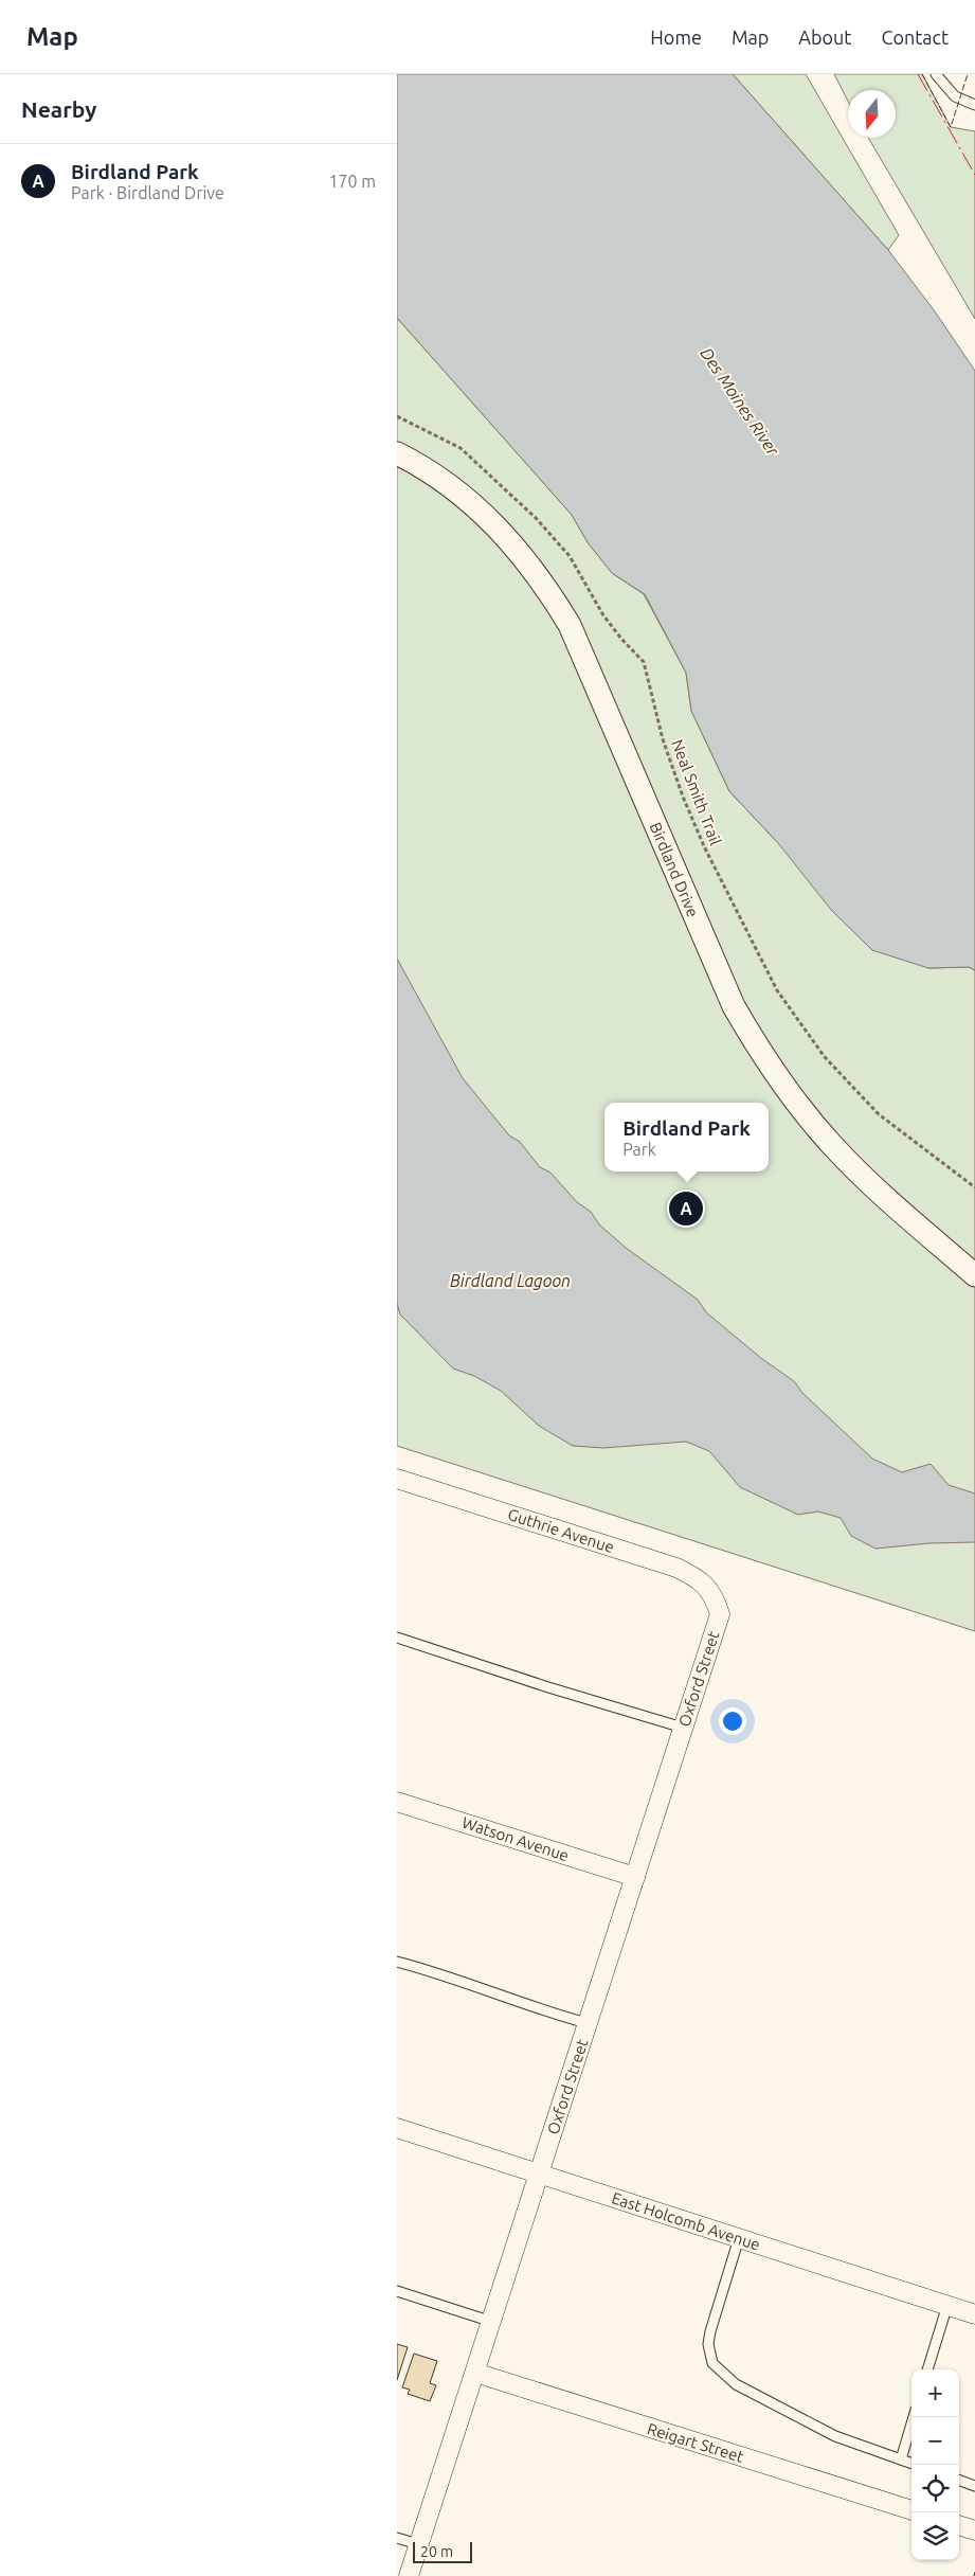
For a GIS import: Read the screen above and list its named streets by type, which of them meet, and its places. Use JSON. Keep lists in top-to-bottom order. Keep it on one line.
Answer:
{"streets":{"street":["Birdland Drive","Guthrie Avenue","Oxford Street","Watson Avenue","East Holcomb Avenue","Reigart Street"],"path":["Neal Smith Trail"]},"crossings":[["Guthrie Avenue","Oxford Street"],["Oxford Street","Watson Avenue"],["Oxford Street","East Holcomb Avenue"],["Oxford Street","Reigart Street"]],"water":["Des Moines River","Birdland Lagoon"],"scale_bar":"20 m","north":"bottom","page":{"header":"Map","nav":["Home","Map","About","Contact"],"heading":"Nearby","list":[{"mark":"A","name":"Birdland Park","note":"Park · Birdland Drive","value":"170 m"}],"popup":["Birdland Park","Park"],"pins":"A","map_buttons":["+","−"],"scale":"20 m"}}
